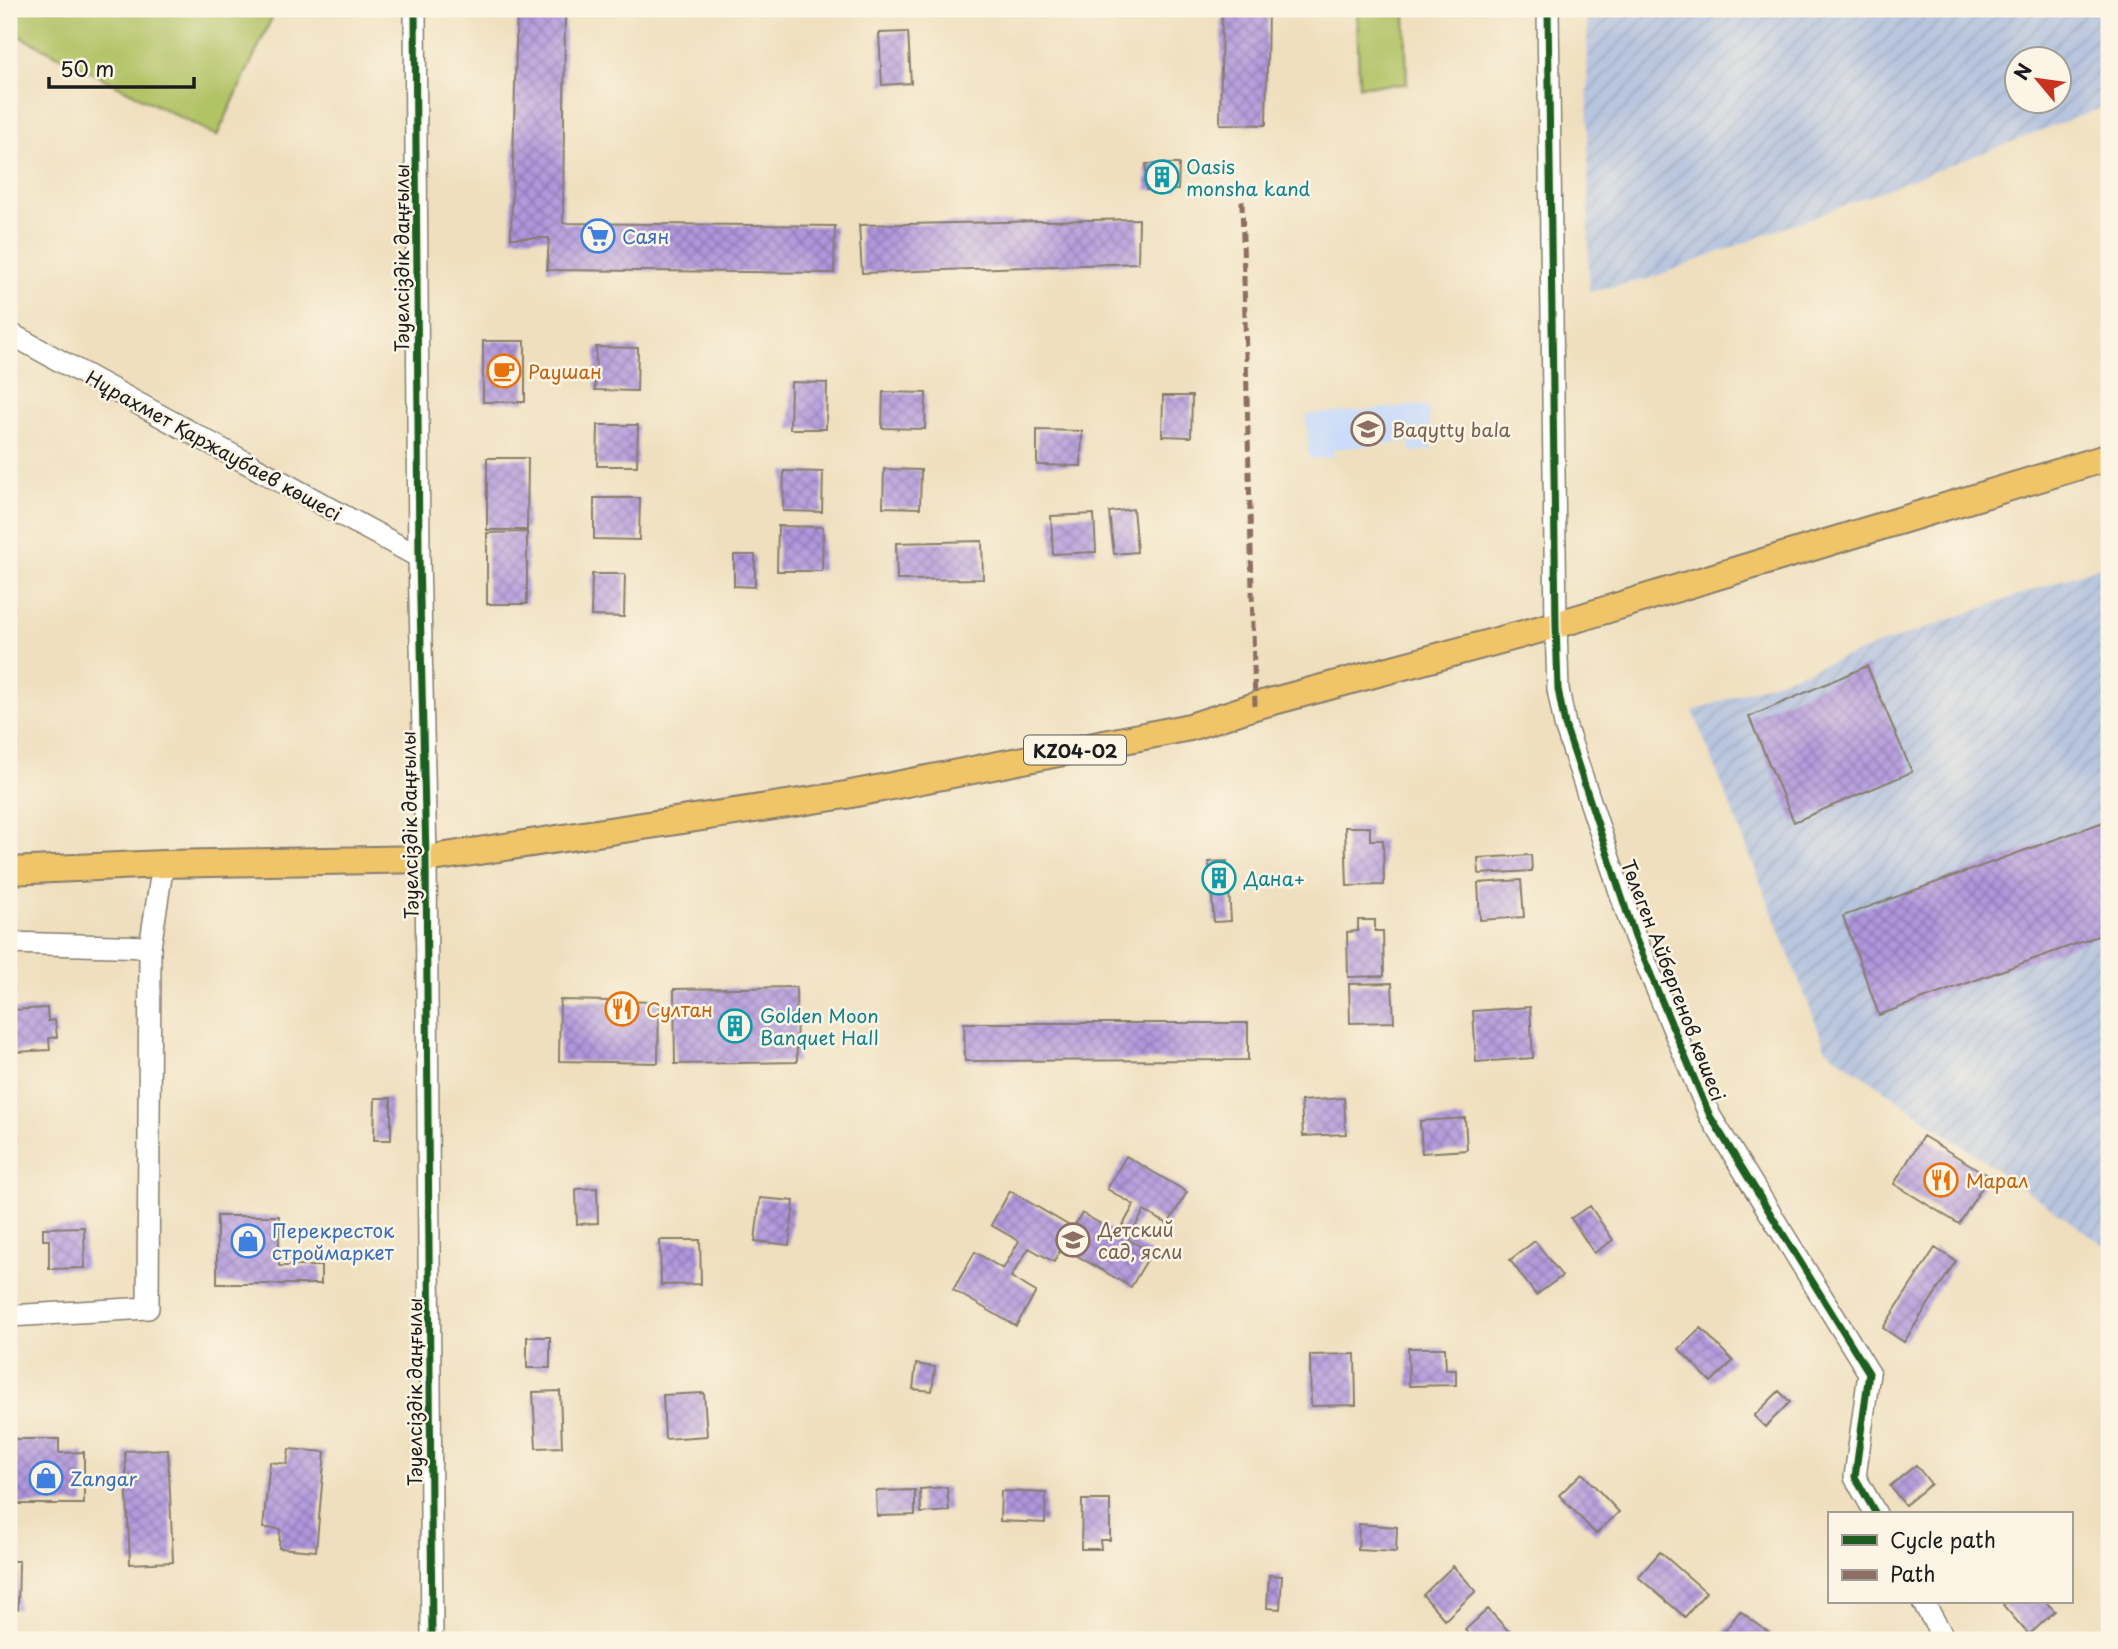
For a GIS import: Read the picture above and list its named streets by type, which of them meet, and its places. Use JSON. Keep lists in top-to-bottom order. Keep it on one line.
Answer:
{"streets":{"main road":["KZ04-02"],"street":["Тәуелсіздік даңғылы","Нұрахмет Қаржаубаев көшесі","Төлеген Айбергенов көшесі"]},"crossings":[["Тәуелсіздік даңғылы","Нұрахмет Қаржаубаев көшесі"],["Тәуелсіздік даңғылы","KZ04-02"],["KZ04-02","Төлеген Айбергенов көшесі"]],"places":{"building":["Oasis monsha kand","Дана+","Golden Moon Banquet Hall"],"supermarket":["Саян"],"cafe":["Раушан"],"school or university":["Baqytty bala","Детский сад, ясли"],"restaurant":["Султан","Марал"],"shop":["Перекресток строймаркет","Zangar"]},"legend":["Cycle path","Path"],"scale_bar":"50 m","north":"top left"}
